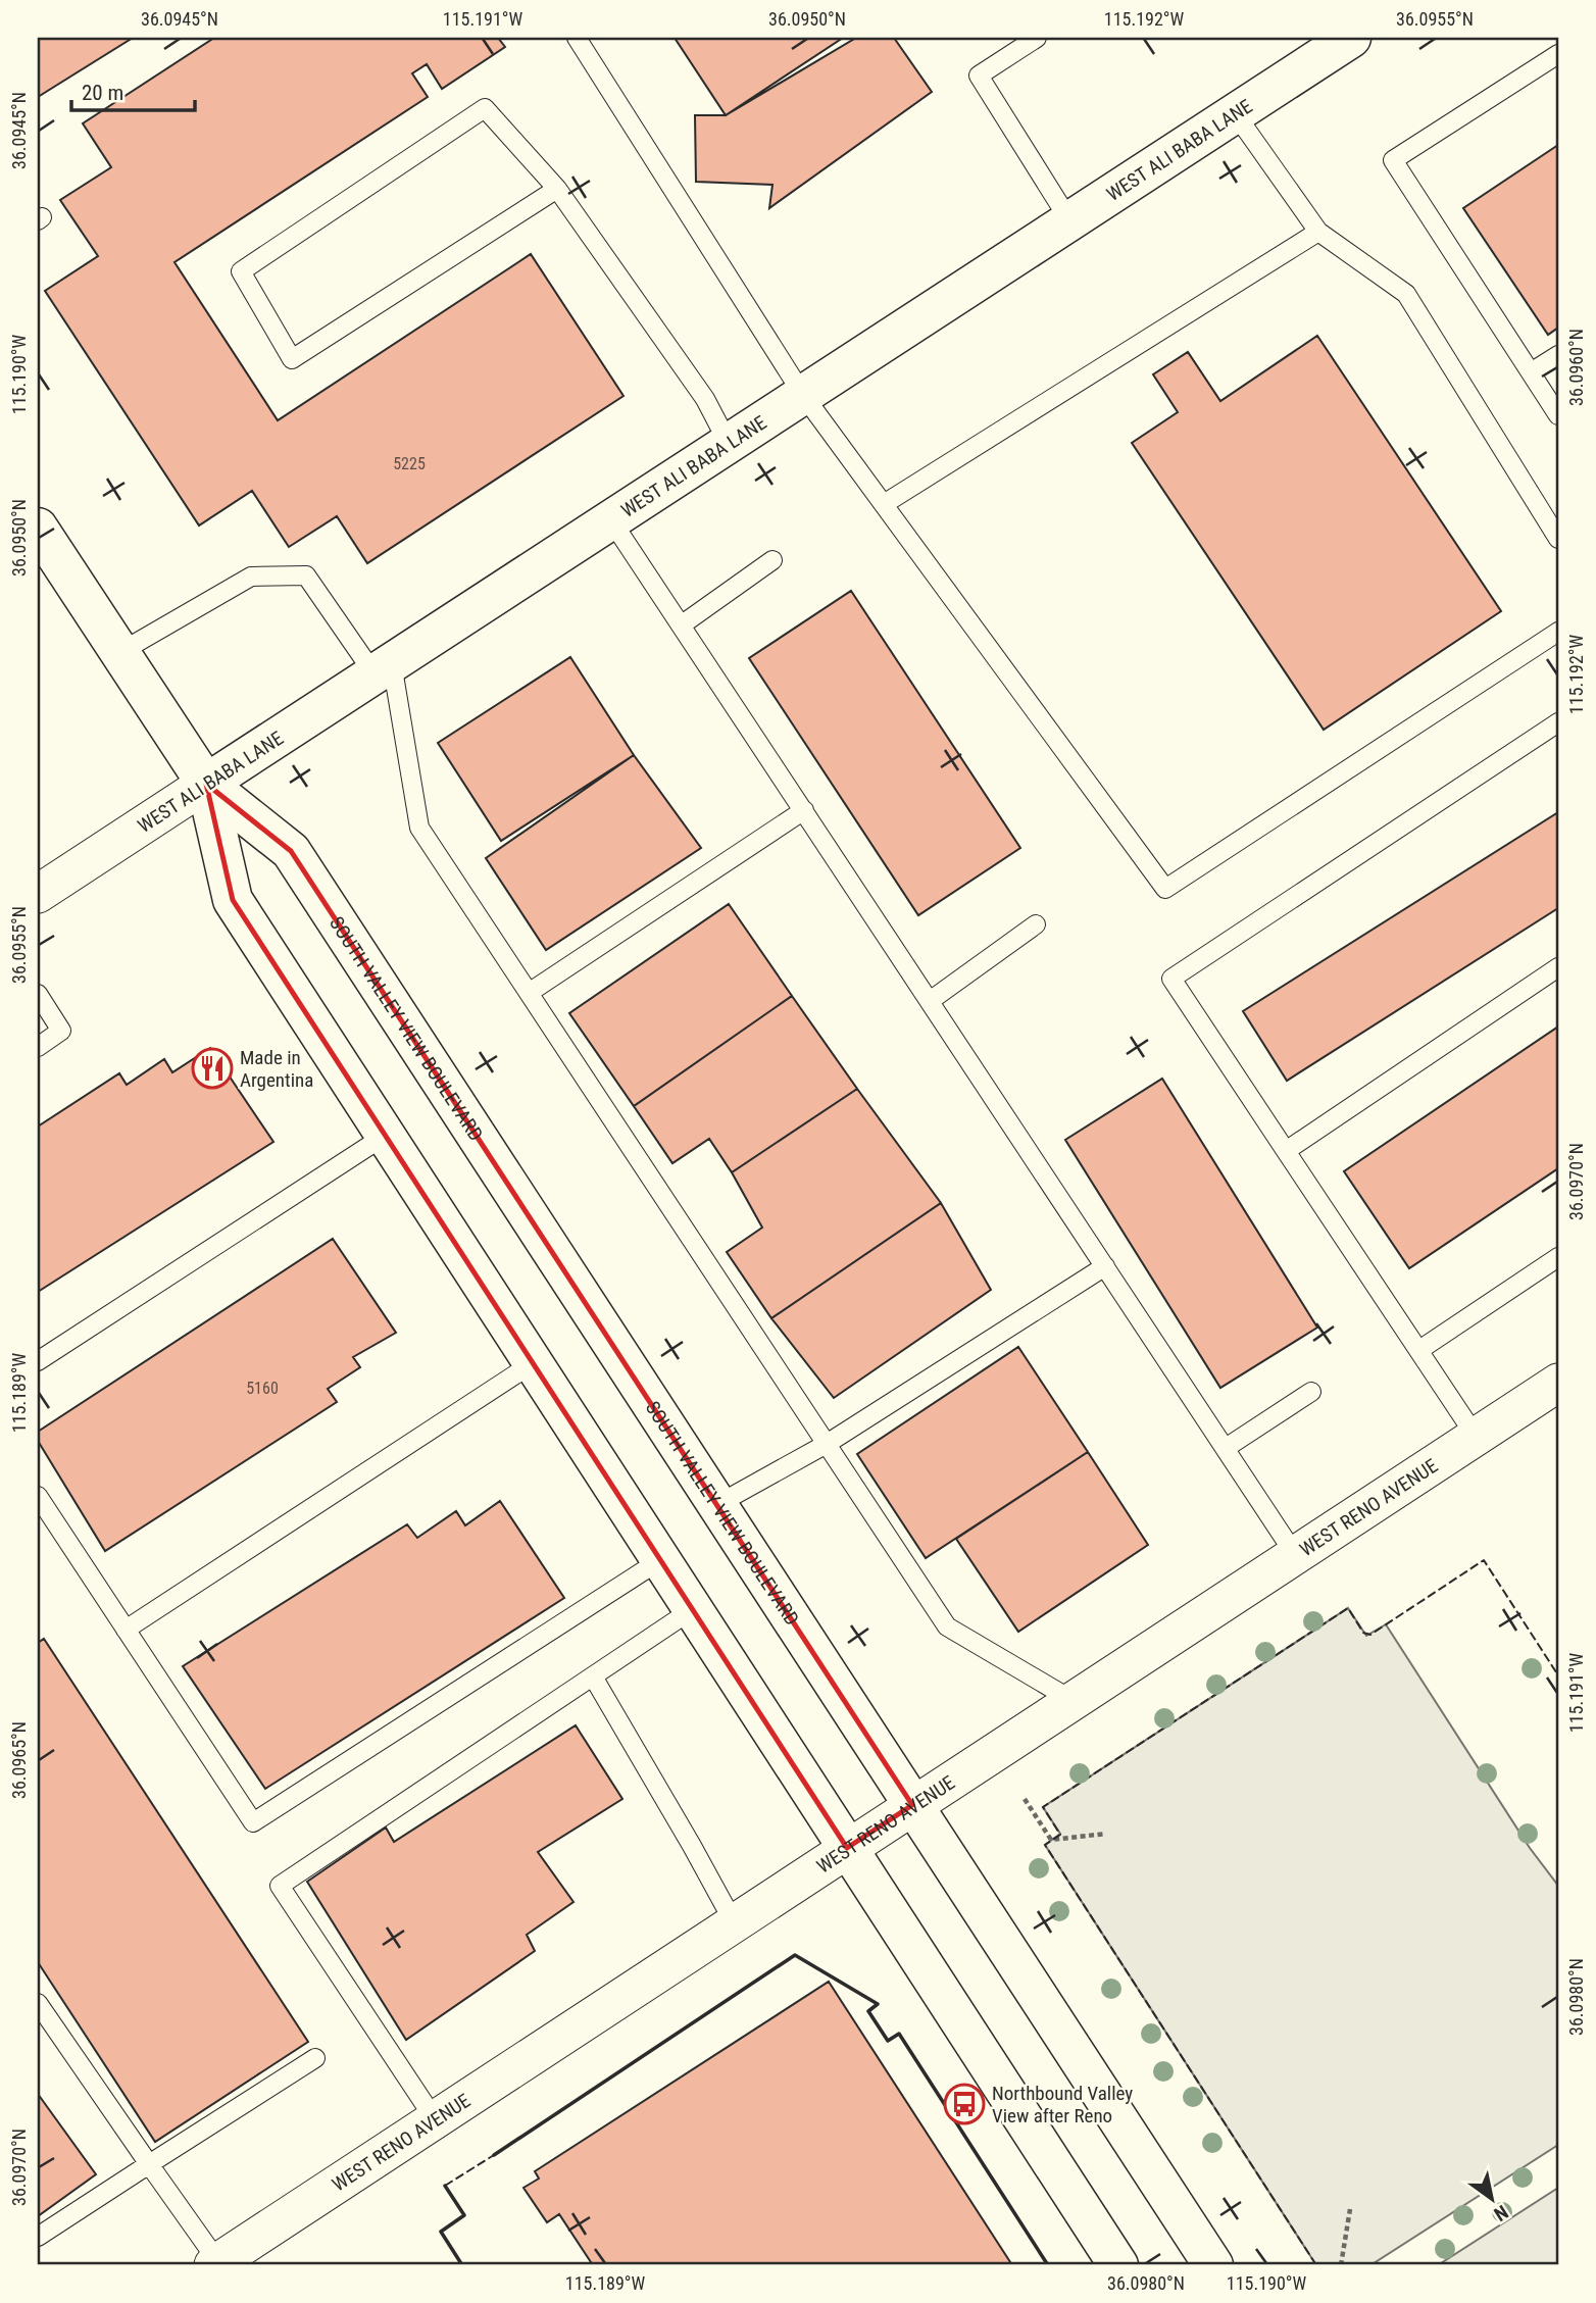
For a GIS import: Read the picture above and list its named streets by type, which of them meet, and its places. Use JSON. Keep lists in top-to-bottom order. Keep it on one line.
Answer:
{"streets":{"main road":["WEST ALI BABA LANE","SOUTH VALLEY VIEW BOULEVARD"],"street":["WEST RENO AVENUE"]},"crossings":[["WEST ALI BABA LANE","SOUTH VALLEY VIEW BOULEVARD"],["SOUTH VALLEY VIEW BOULEVARD","WEST RENO AVENUE"]],"places":{"restaurant":["Made in Argentina"],"bus stop":["Northbound Valley View after Reno"]},"house_numbers":["5225","5160"],"scale_bar":"20 m","north":"bottom right","coordinates":["36.0945°N","115.191°W","36.0950°N","115.192°W","36.0955°N","36.0960°N","115.190°W","36.0970°N","115.189°W","36.0965°N","36.0980°N"]}
